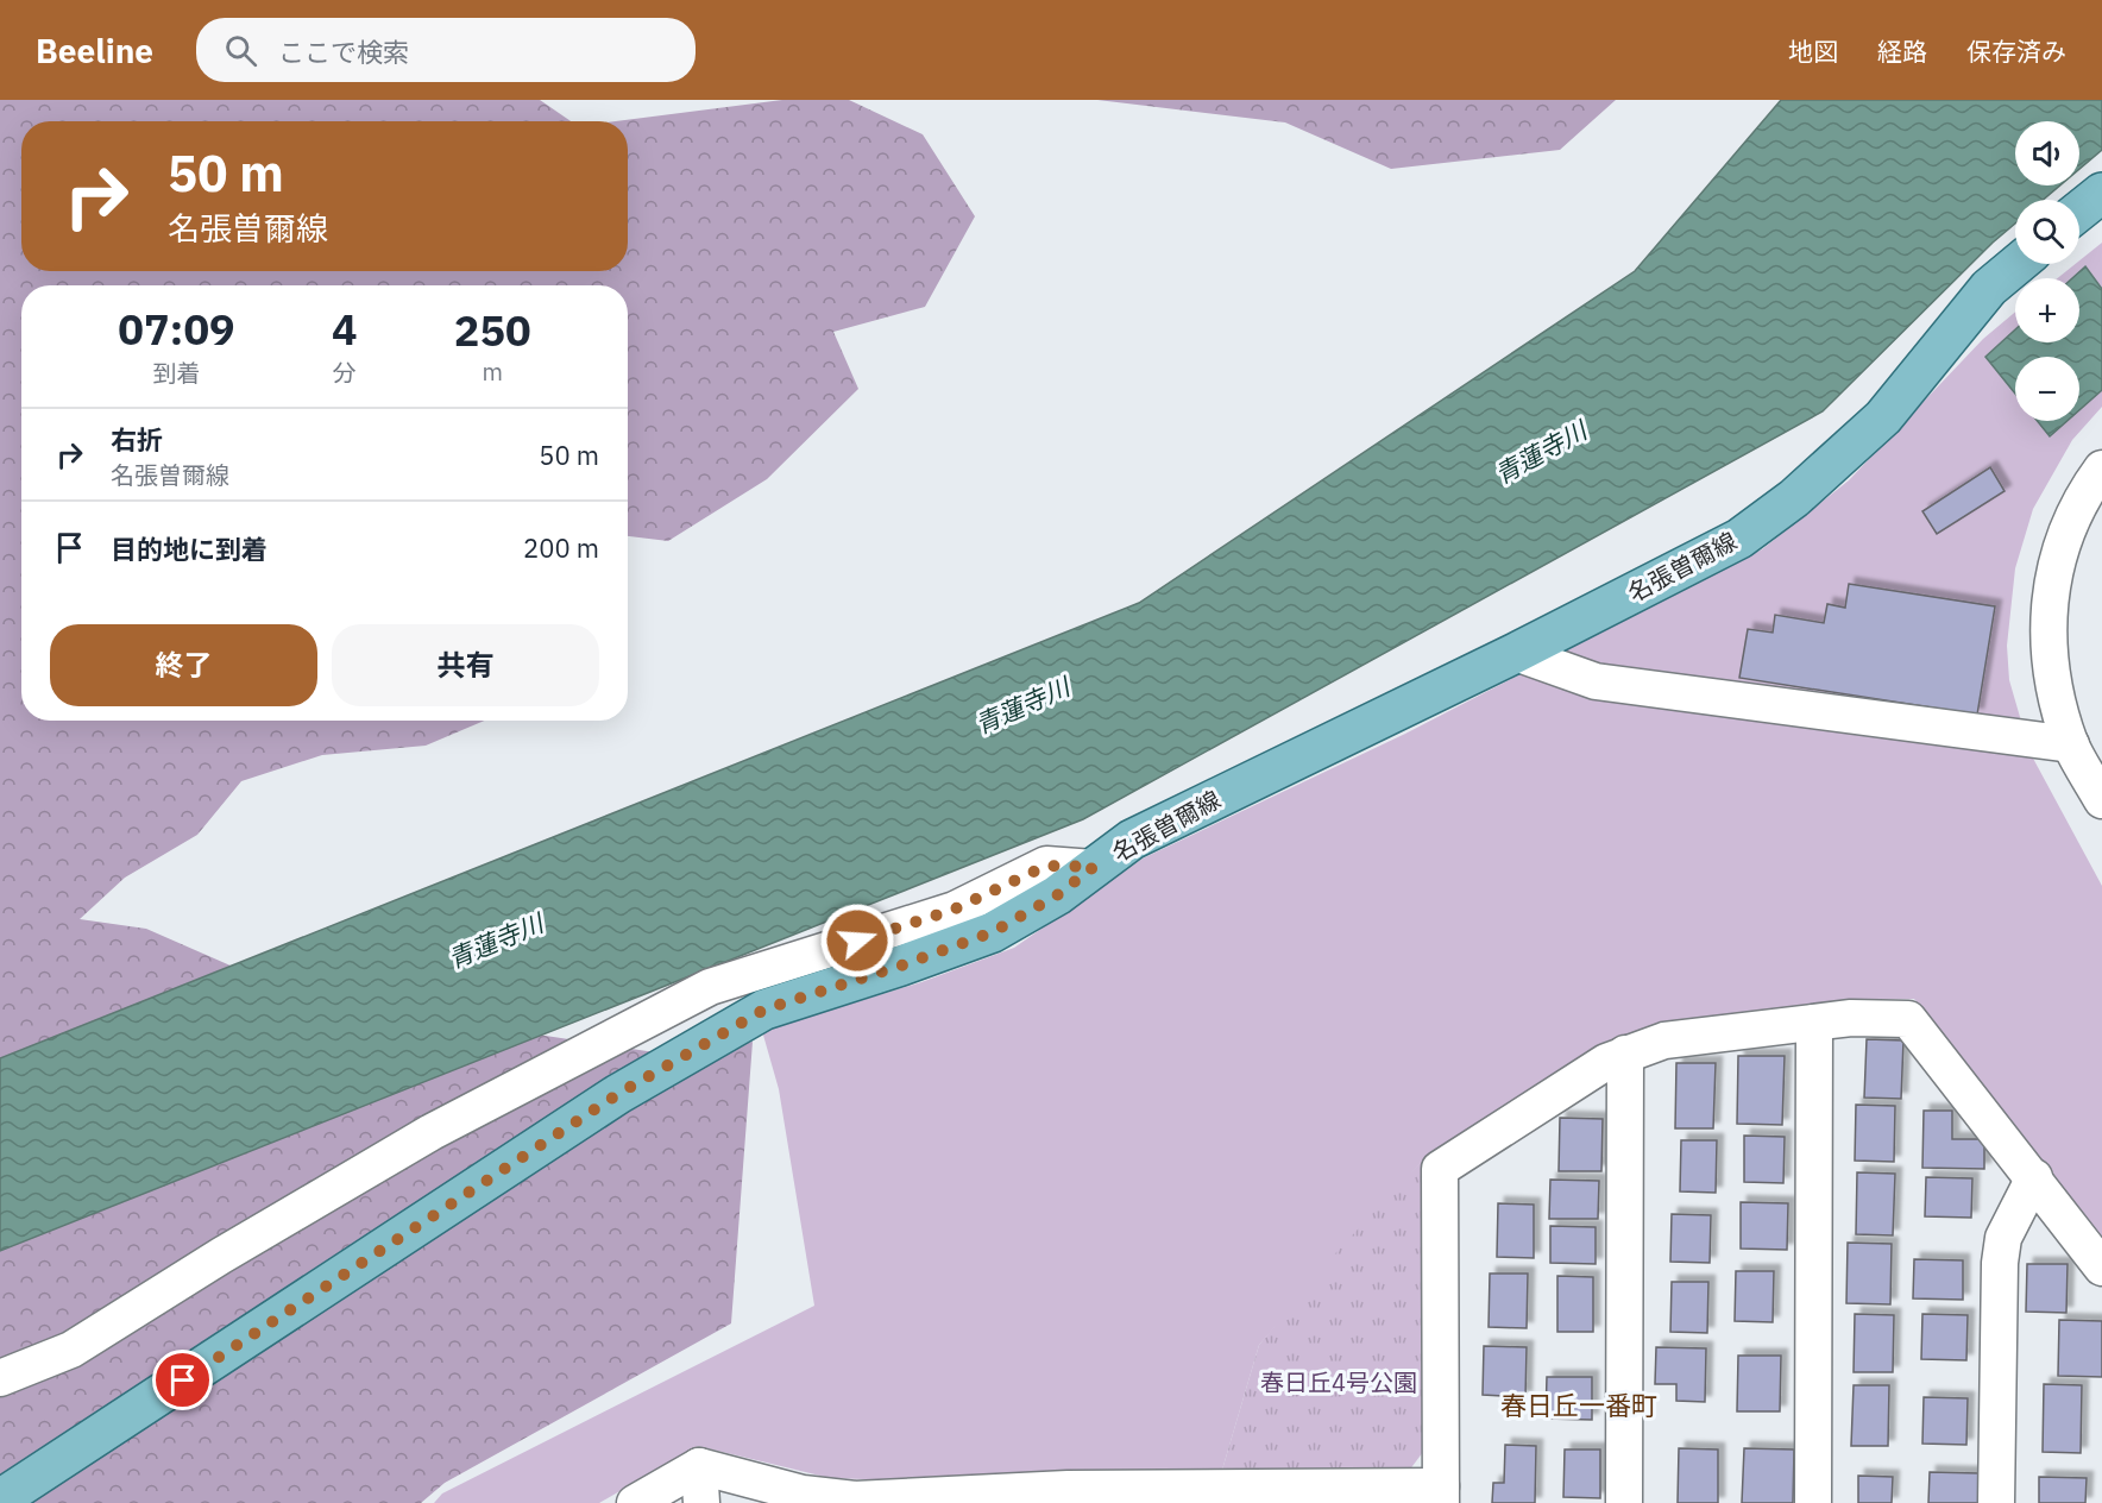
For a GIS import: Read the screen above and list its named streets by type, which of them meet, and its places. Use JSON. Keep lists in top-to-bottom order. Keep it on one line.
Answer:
{"streets":{"main road":["名張曽爾線"]},"districts":["春日丘一番町"],"water":["青蓮寺川"],"parks":["春日丘4号公園"],"page":{"header":"Beeline","search":"ここで検索","nav":["地図","経路","保存済み"],"map_buttons":["+","−"],"turn":["50 m","名張曽爾線"],"eta":["07:09","到着","4","分","250","m"],"list":[{"name":"右折","note":"名張曽爾線","value":"50 m"},{"name":"目的地に到着","value":"200 m"}],"buttons":["終了","共有"]}}
